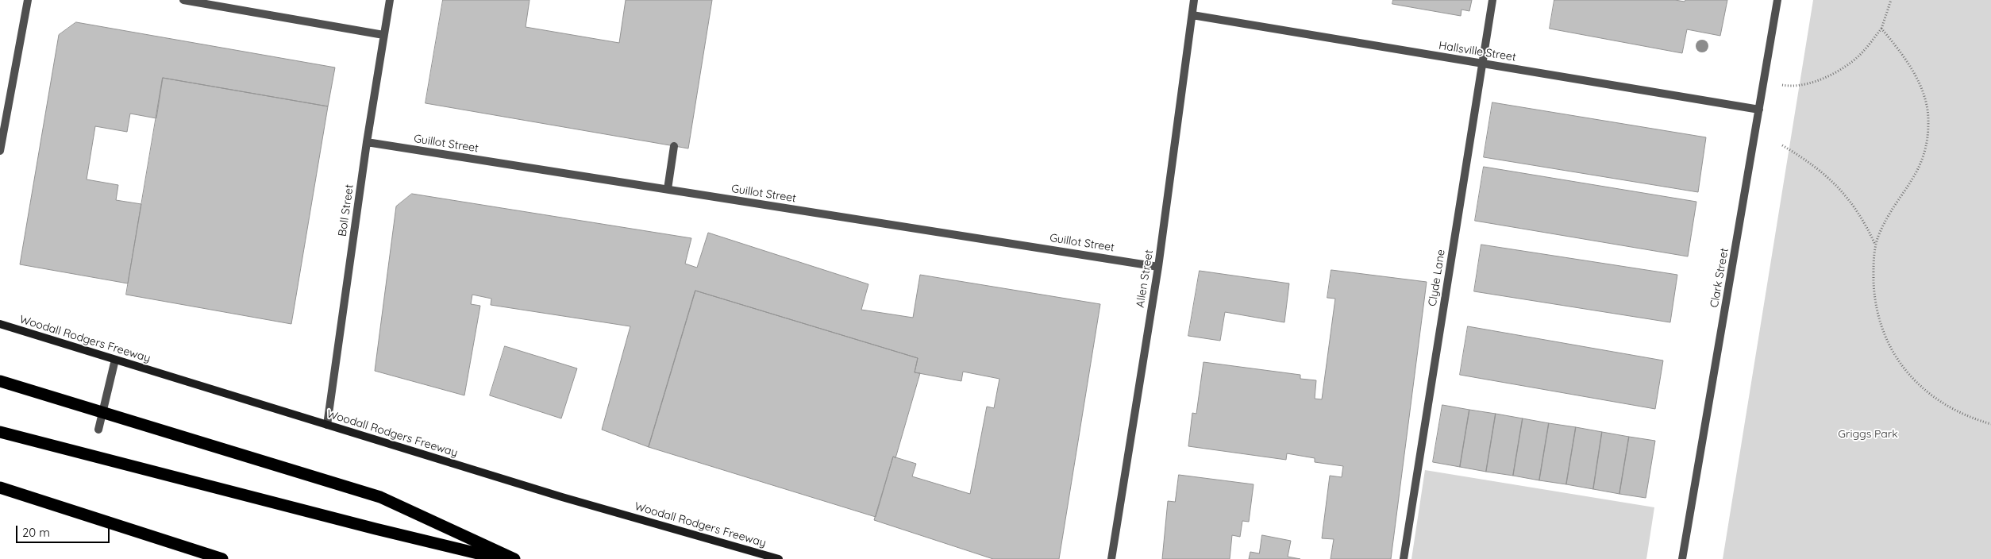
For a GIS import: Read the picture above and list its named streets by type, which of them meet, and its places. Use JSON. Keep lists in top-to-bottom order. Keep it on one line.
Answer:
{"streets":{"main road":["Woodall Rodgers Freeway"],"street":["Hallsville Street","Guillot Street","Boll Street","Clyde Lane","Clark Street","Allen Street"]},"crossings":[["Hallsville Street","Clyde Lane"],["Hallsville Street","Clark Street"],["Hallsville Street","Allen Street"],["Guillot Street","Boll Street"],["Guillot Street","Allen Street"],["Boll Street","Woodall Rodgers Freeway"]],"parks":["Griggs Park"],"scale_bar":"20 m"}
